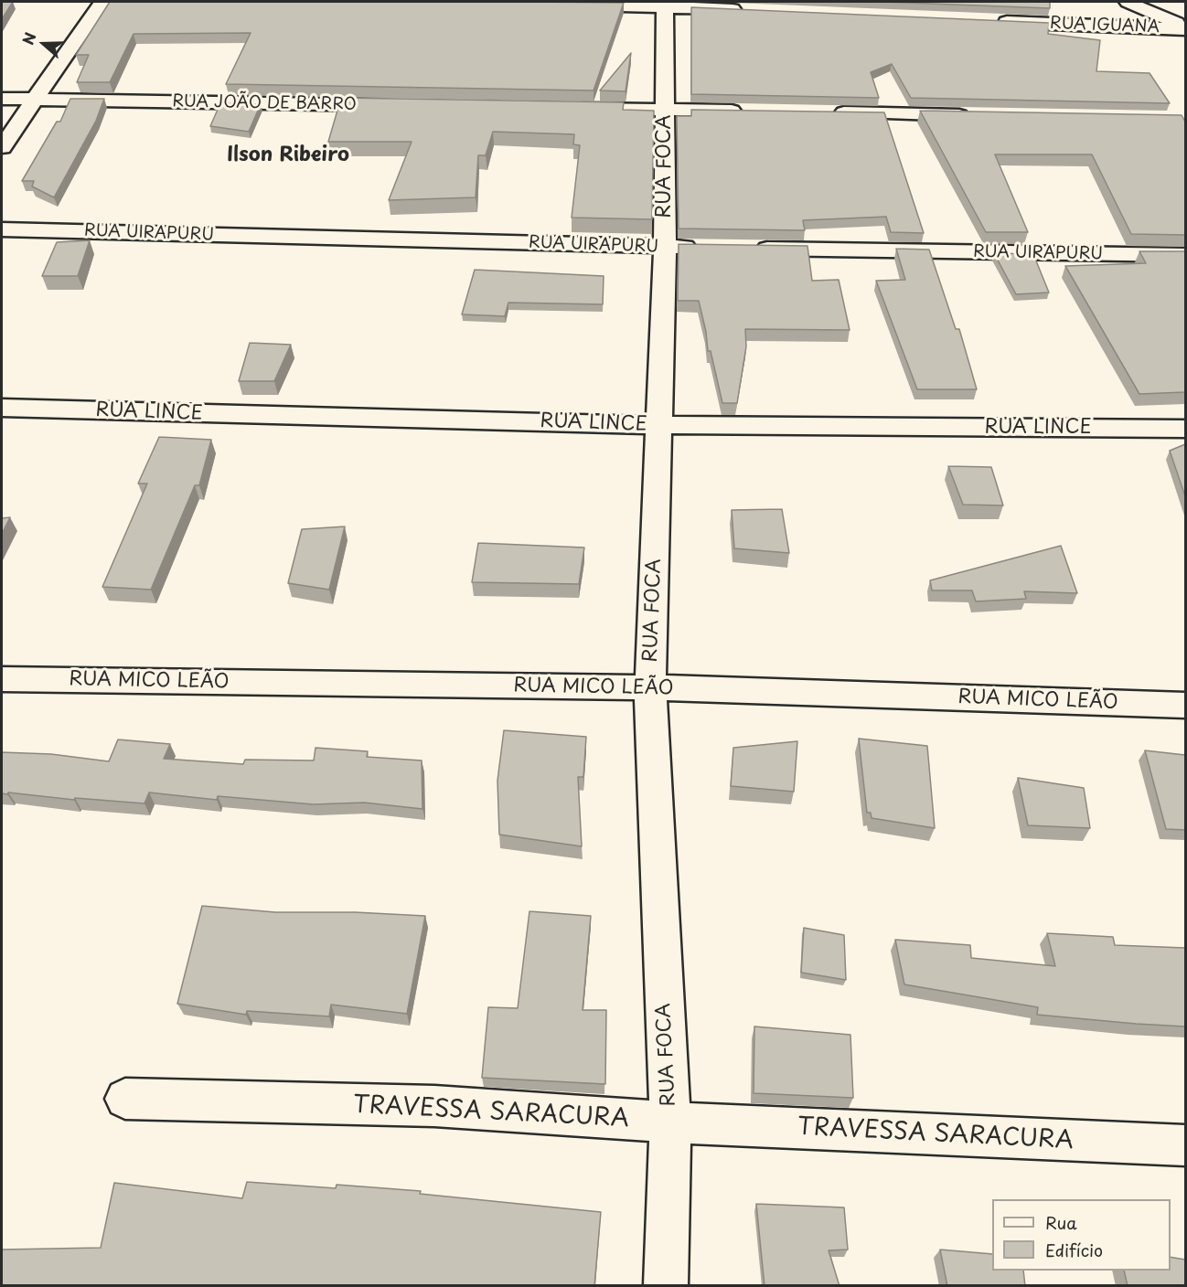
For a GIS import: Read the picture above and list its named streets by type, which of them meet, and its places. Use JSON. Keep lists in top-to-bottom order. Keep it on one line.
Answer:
{"streets":{"street":["RUA IGUANA","RUA JOÃO DE BARRO","RUA FOCA","RUA UIRAPURU","RUA LINCE","RUA MICO LEÃO","TRAVESSA SARACURA"]},"crossings":[["RUA FOCA","RUA UIRAPURU"],["RUA FOCA","RUA LINCE"],["RUA FOCA","RUA MICO LEÃO"],["RUA FOCA","TRAVESSA SARACURA"]],"districts":["Ilson Ribeiro"],"legend":["Rua","Edifício"],"north":"left"}
